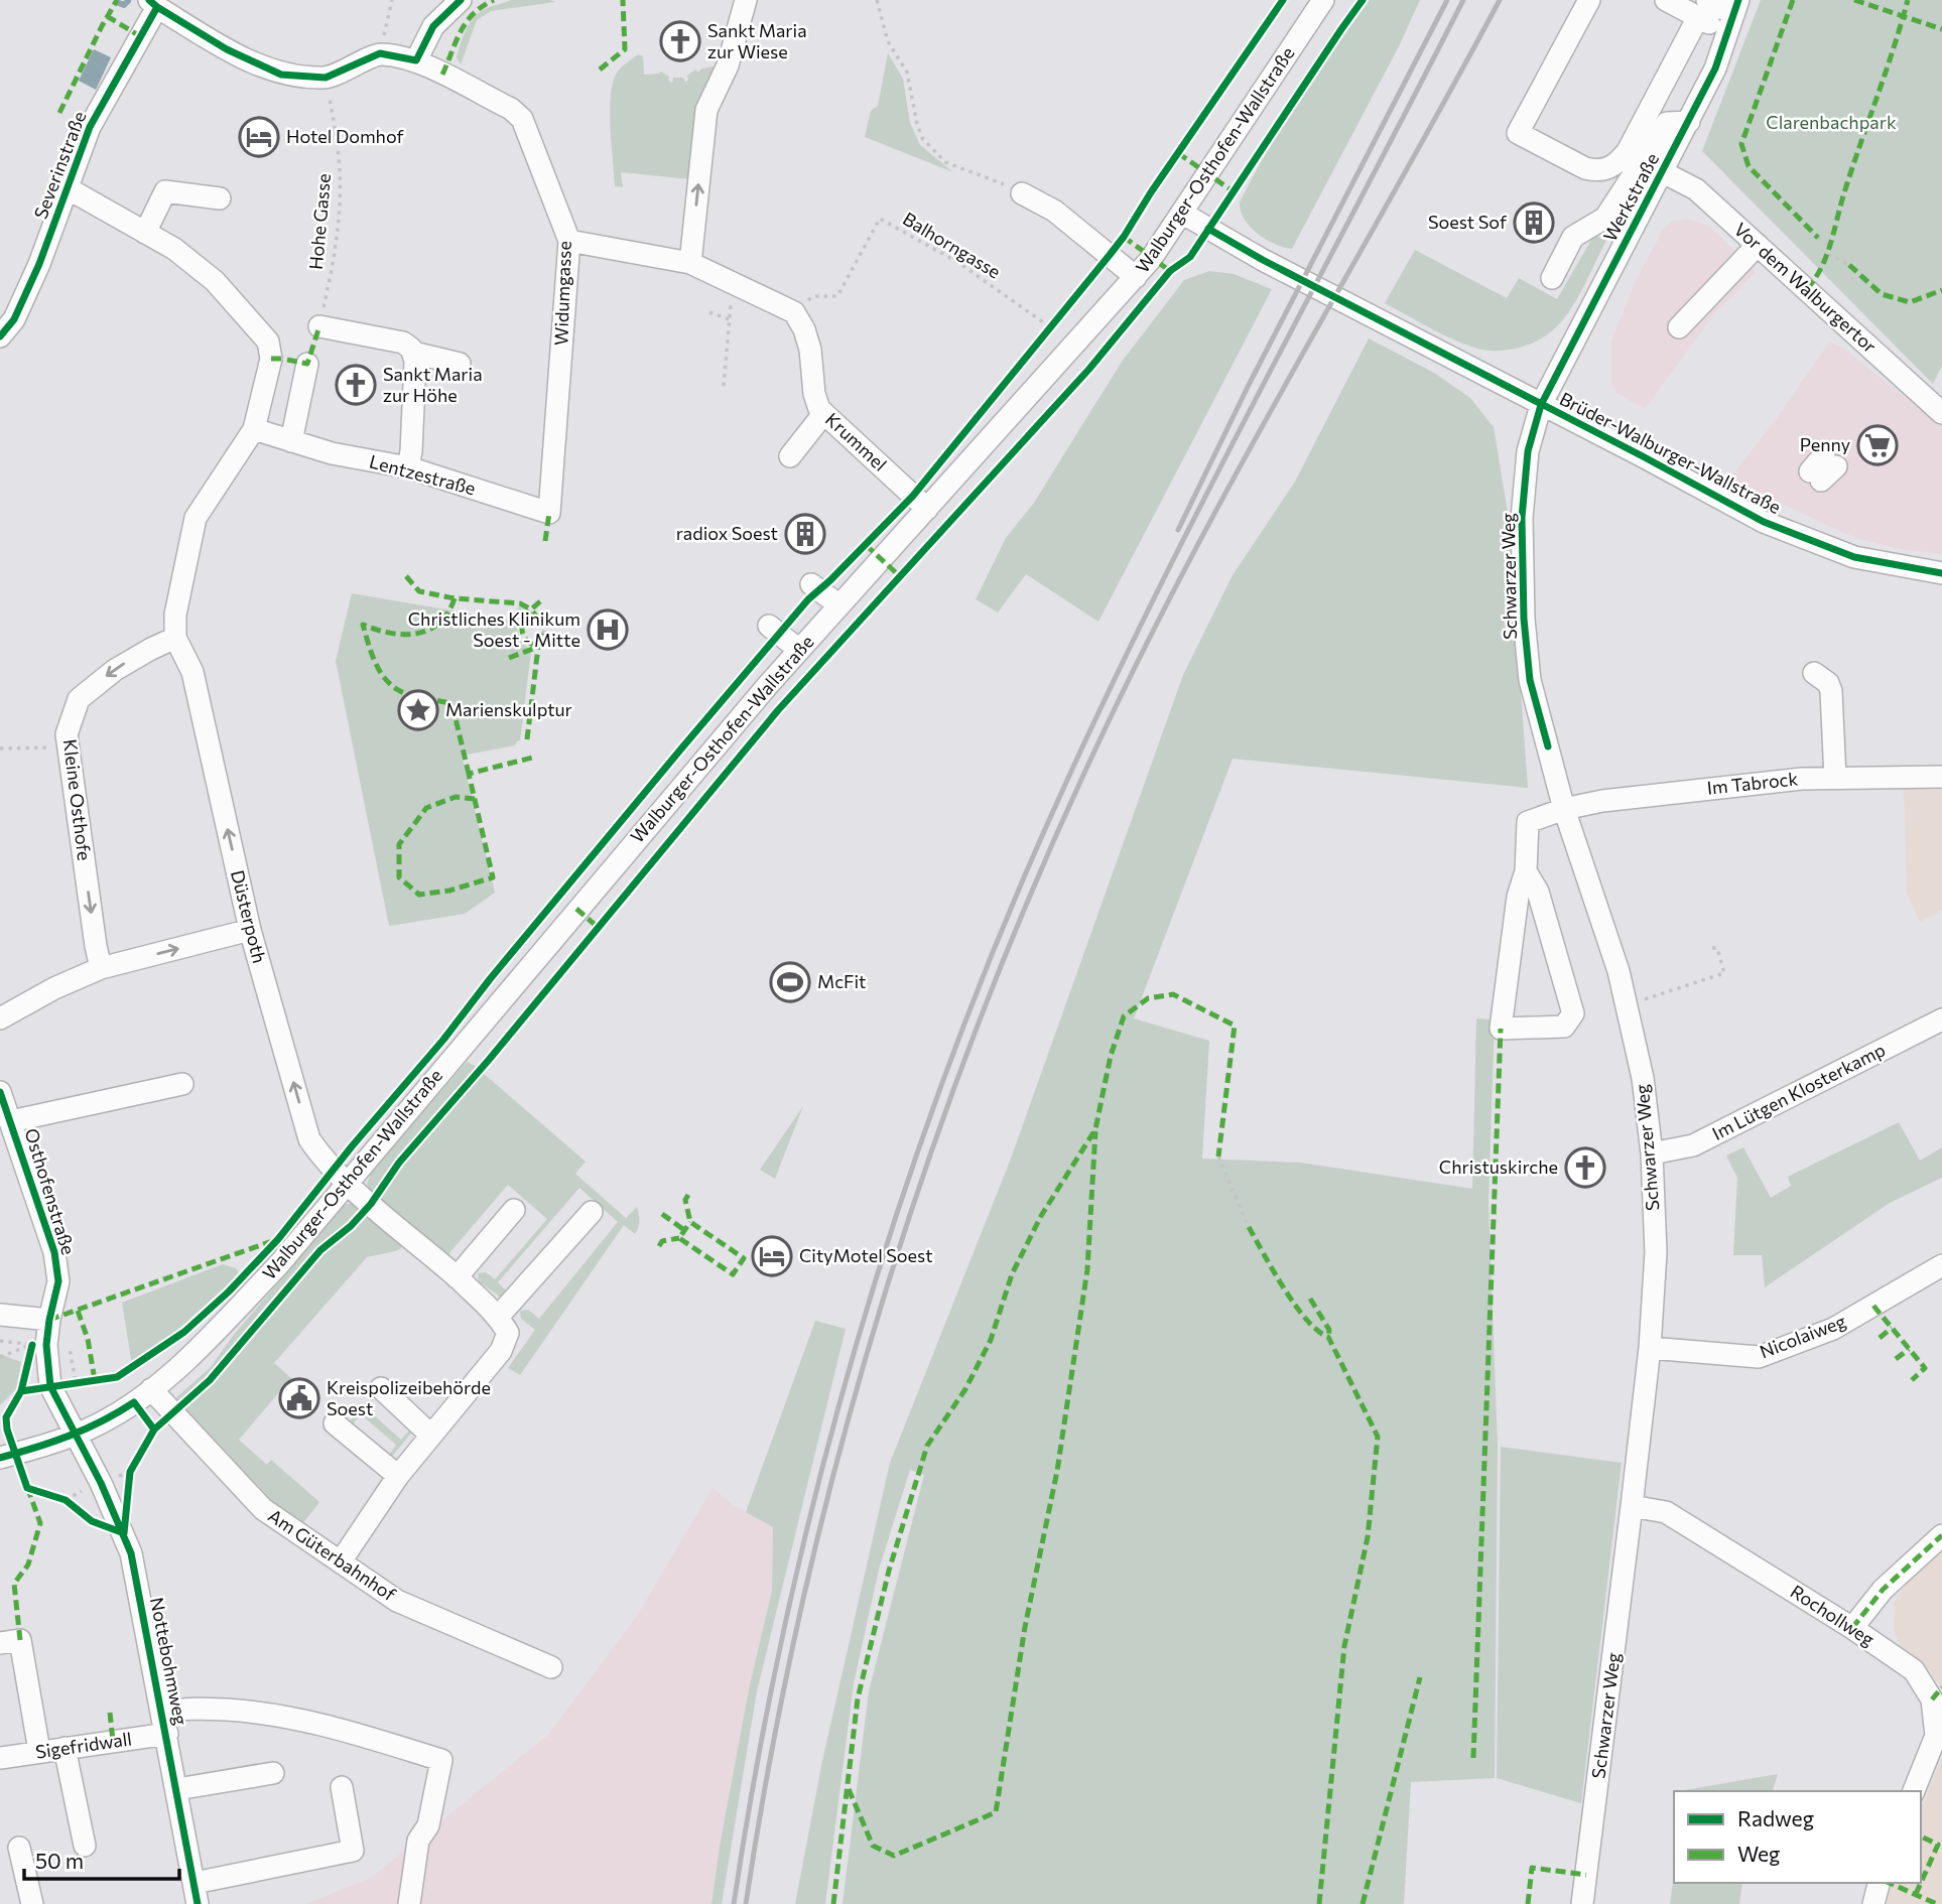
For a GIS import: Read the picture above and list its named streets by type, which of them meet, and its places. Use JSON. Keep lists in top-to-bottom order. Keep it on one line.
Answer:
{"streets":{"street":["Walburger-Osthofen-Wallstraße","Severinstraße","Werkstraße","Vor dem Walburgertor","Widumgasse","Krummel","Brüder-Walburger-Wallstraße","Lentzestraße","Schwarzer Weg","Im Tabrock","Kleine Osthofe","Düsterpoth","Im Lütgen Klosterkamp","Osthofenstraße","Nicolaiweg","Am Güterbahnhof","Rochollweg","Nottebohmweg","Sigefridwall"],"path":["Hohe Gasse","Balhorngasse"]},"crossings":[["Walburger-Osthofen-Wallstraße","Krummel"],["Walburger-Osthofen-Wallstraße","Brüder-Walburger-Wallstraße"],["Walburger-Osthofen-Wallstraße","Düsterpoth"],["Walburger-Osthofen-Wallstraße","Am Güterbahnhof"],["Walburger-Osthofen-Wallstraße","Nottebohmweg"],["Werkstraße","Vor dem Walburgertor"],["Werkstraße","Brüder-Walburger-Wallstraße"],["Werkstraße","Schwarzer Weg"],["Balhorngasse","Krummel"],["Widumgasse","Lentzestraße"],["Brüder-Walburger-Wallstraße","Schwarzer Weg"],["Schwarzer Weg","Im Tabrock"],["Schwarzer Weg","Im Lütgen Klosterkamp"],["Schwarzer Weg","Nicolaiweg"],["Schwarzer Weg","Rochollweg"],["Kleine Osthofe","Düsterpoth"],["Osthofenstraße","Nottebohmweg"],["Nottebohmweg","Sigefridwall"]],"one_way":["Kleine Osthofe","Düsterpoth"],"parks":["Clarenbachpark"],"places":{"church":["Sankt Maria zur Wiese","Sankt Maria zur Höhe","Christuskirche"],"hotel":["Hotel Domhof","CityMotel Soest"],"building":["Soest Sof","radiox Soest"],"supermarket":["Penny"],"hospital":["Christliches Klinikum Soest - Mitte"],"place":["Marienskulptur"],"sports":["McFit"],"public building":["Kreispolizeibehörde Soest"]},"legend":["Radweg","Weg"],"scale_bar":"50 m"}
